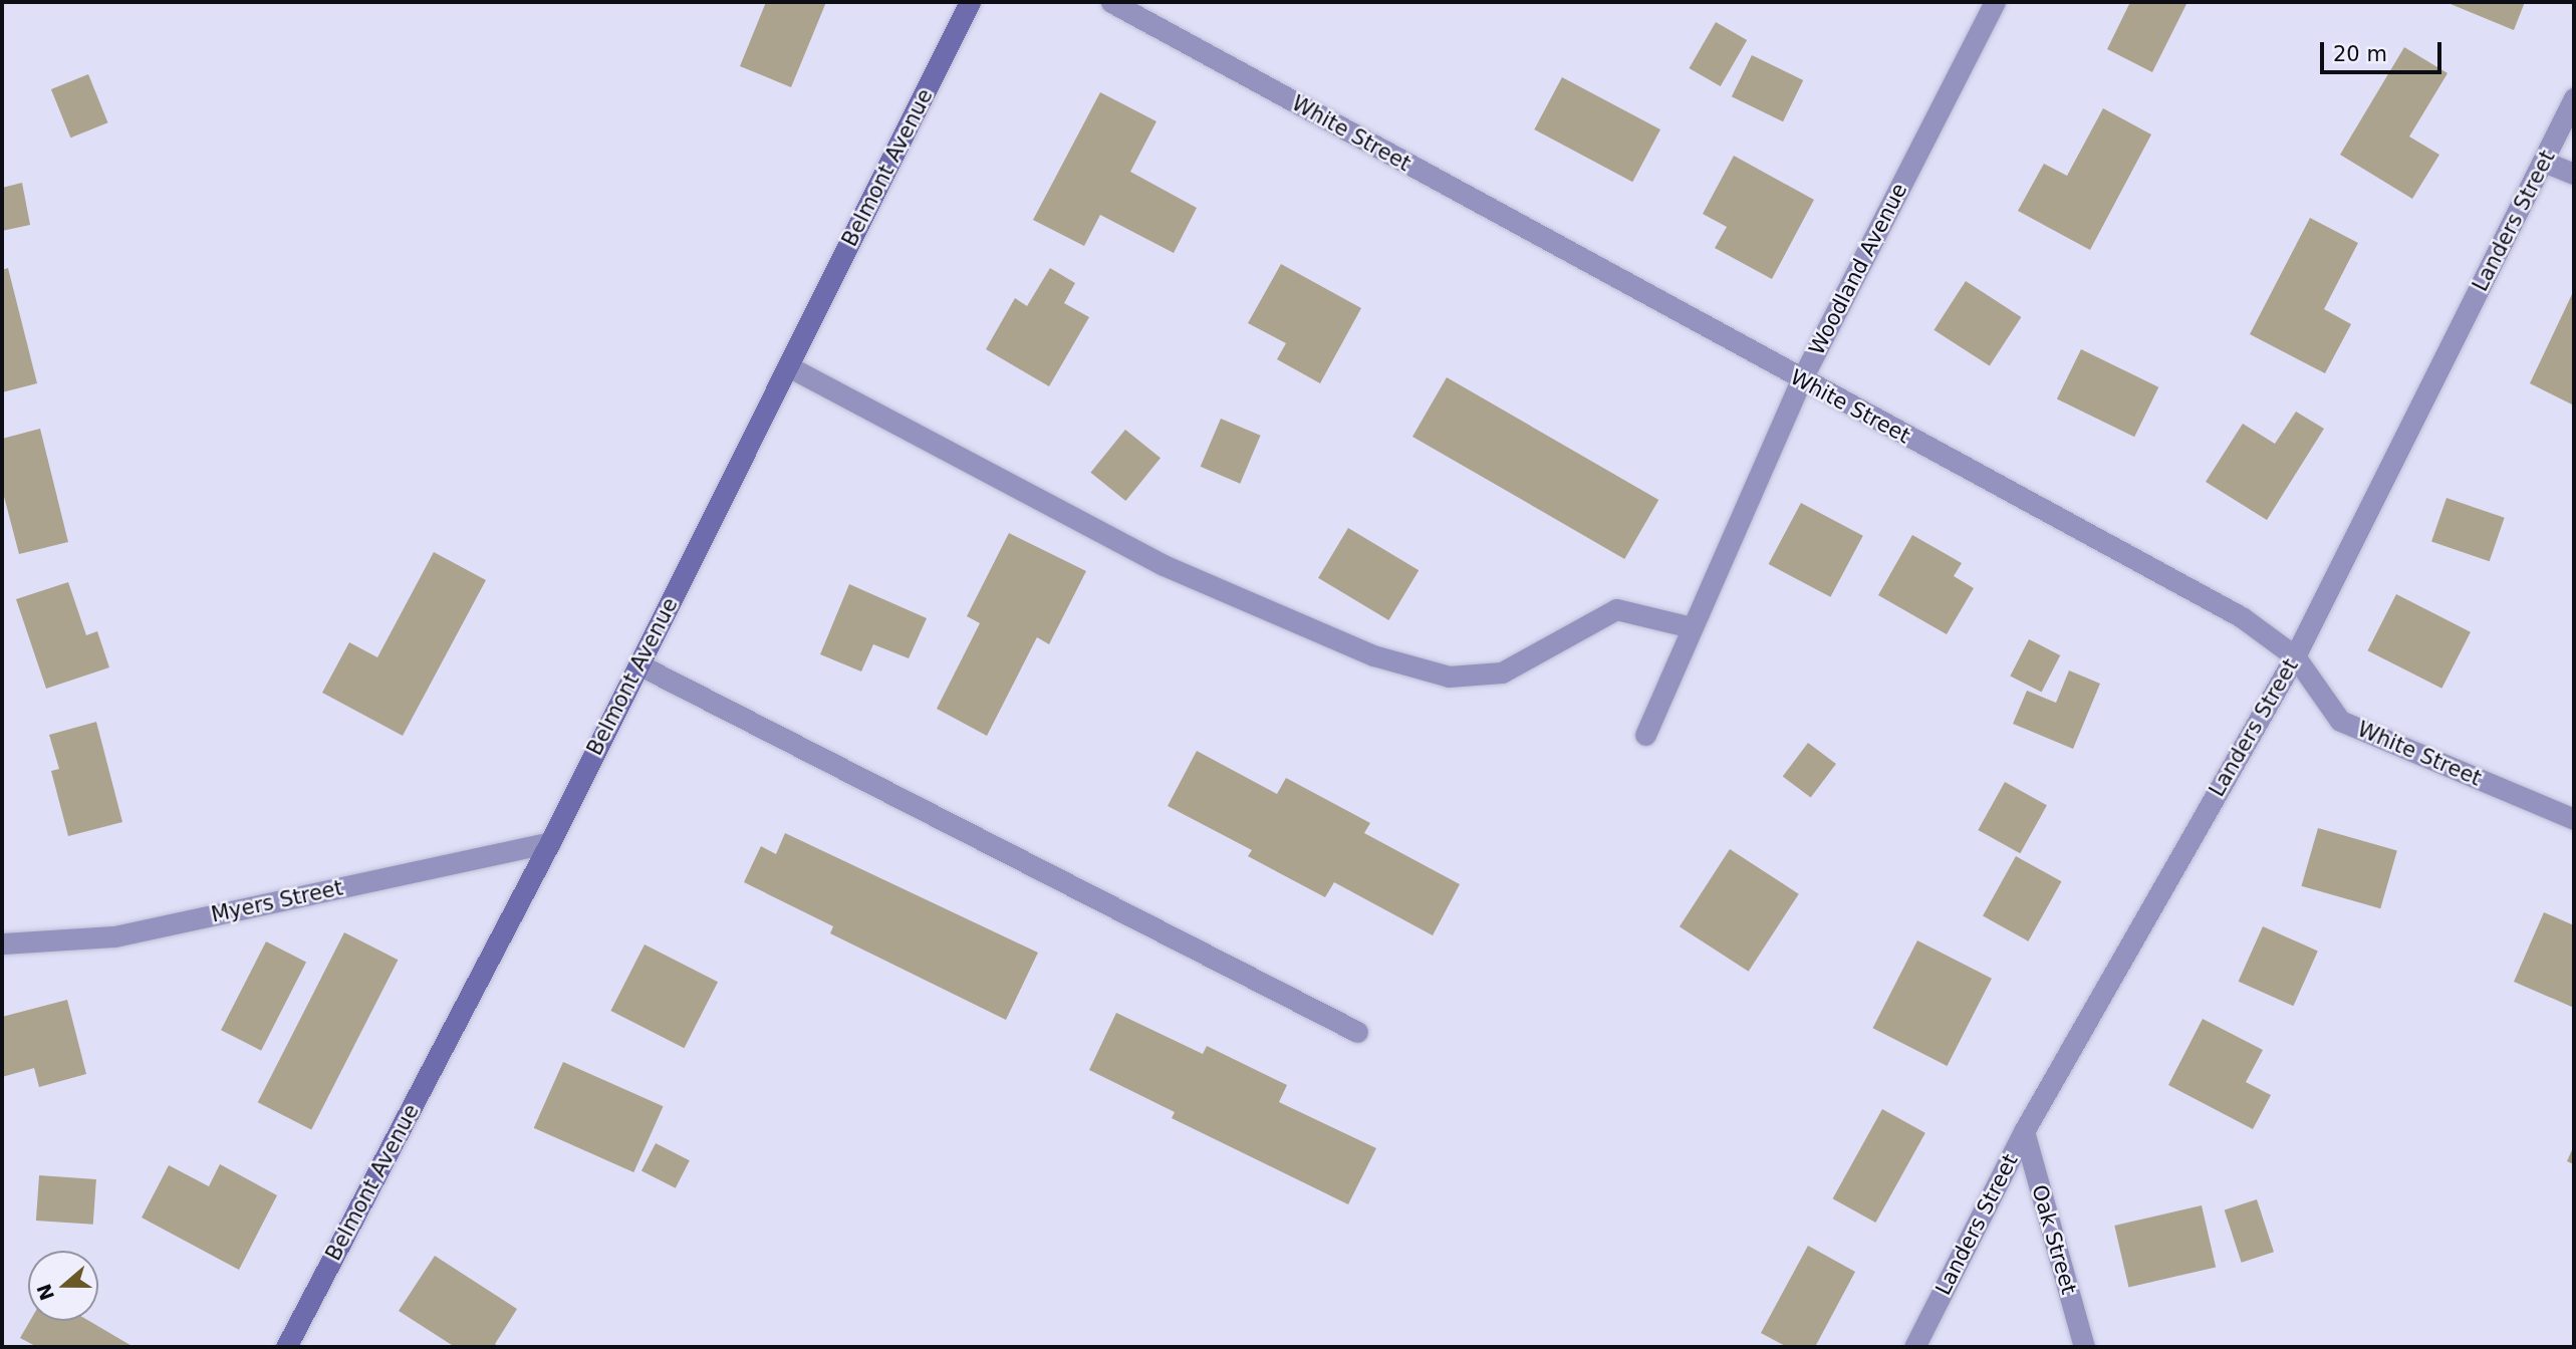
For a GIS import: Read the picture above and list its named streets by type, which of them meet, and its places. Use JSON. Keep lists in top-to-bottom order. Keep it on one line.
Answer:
{"streets":{"main road":["Belmont Avenue"],"street":["White Street","Landers Street","Woodland Avenue","Myers Street","Oak Street"]},"crossings":[["White Street","Landers Street"],["White Street","Woodland Avenue"],["Belmont Avenue","Myers Street"],["Landers Street","Oak Street"]],"scale_bar":"20 m","north":"left"}
